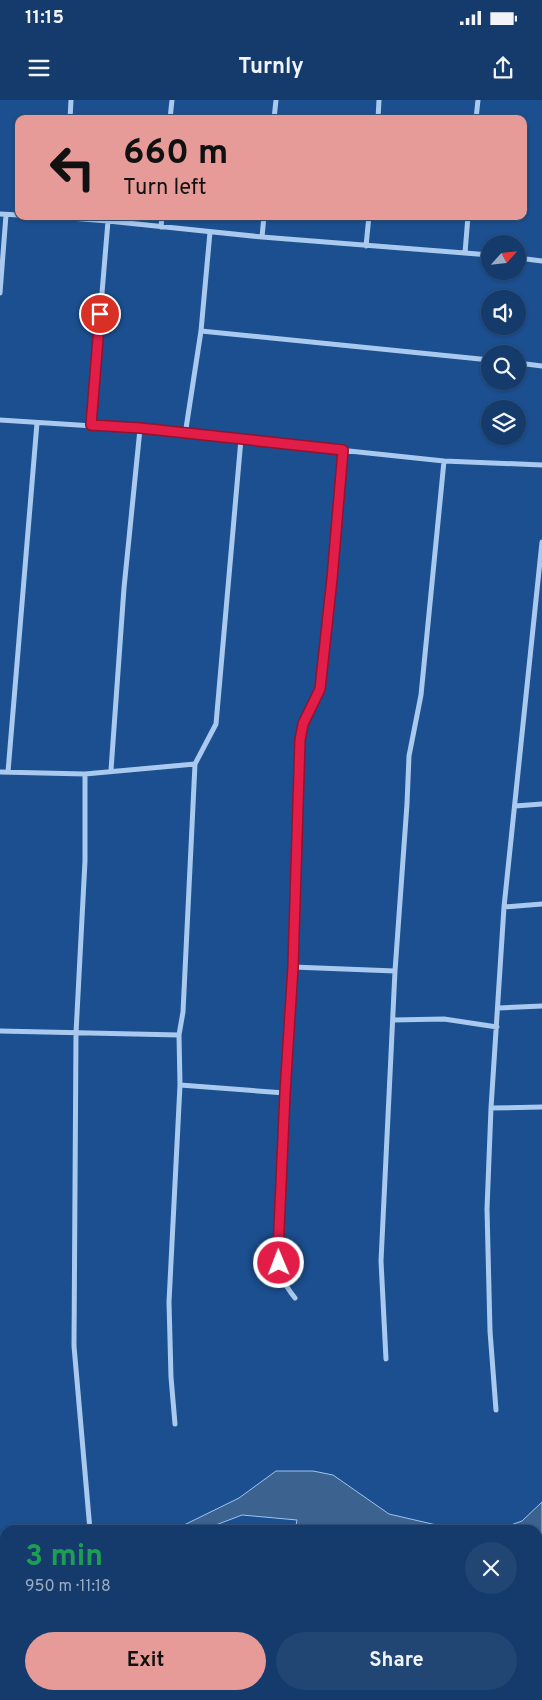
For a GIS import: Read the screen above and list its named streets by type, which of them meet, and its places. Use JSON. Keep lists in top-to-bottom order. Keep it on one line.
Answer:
{"north":"top right","page":{"status":"11:15","header":"Turnly","turn":["660 m","Turn left"],"heading":["3 min","950 m · 11:18"],"buttons":["Exit","Share"]}}
